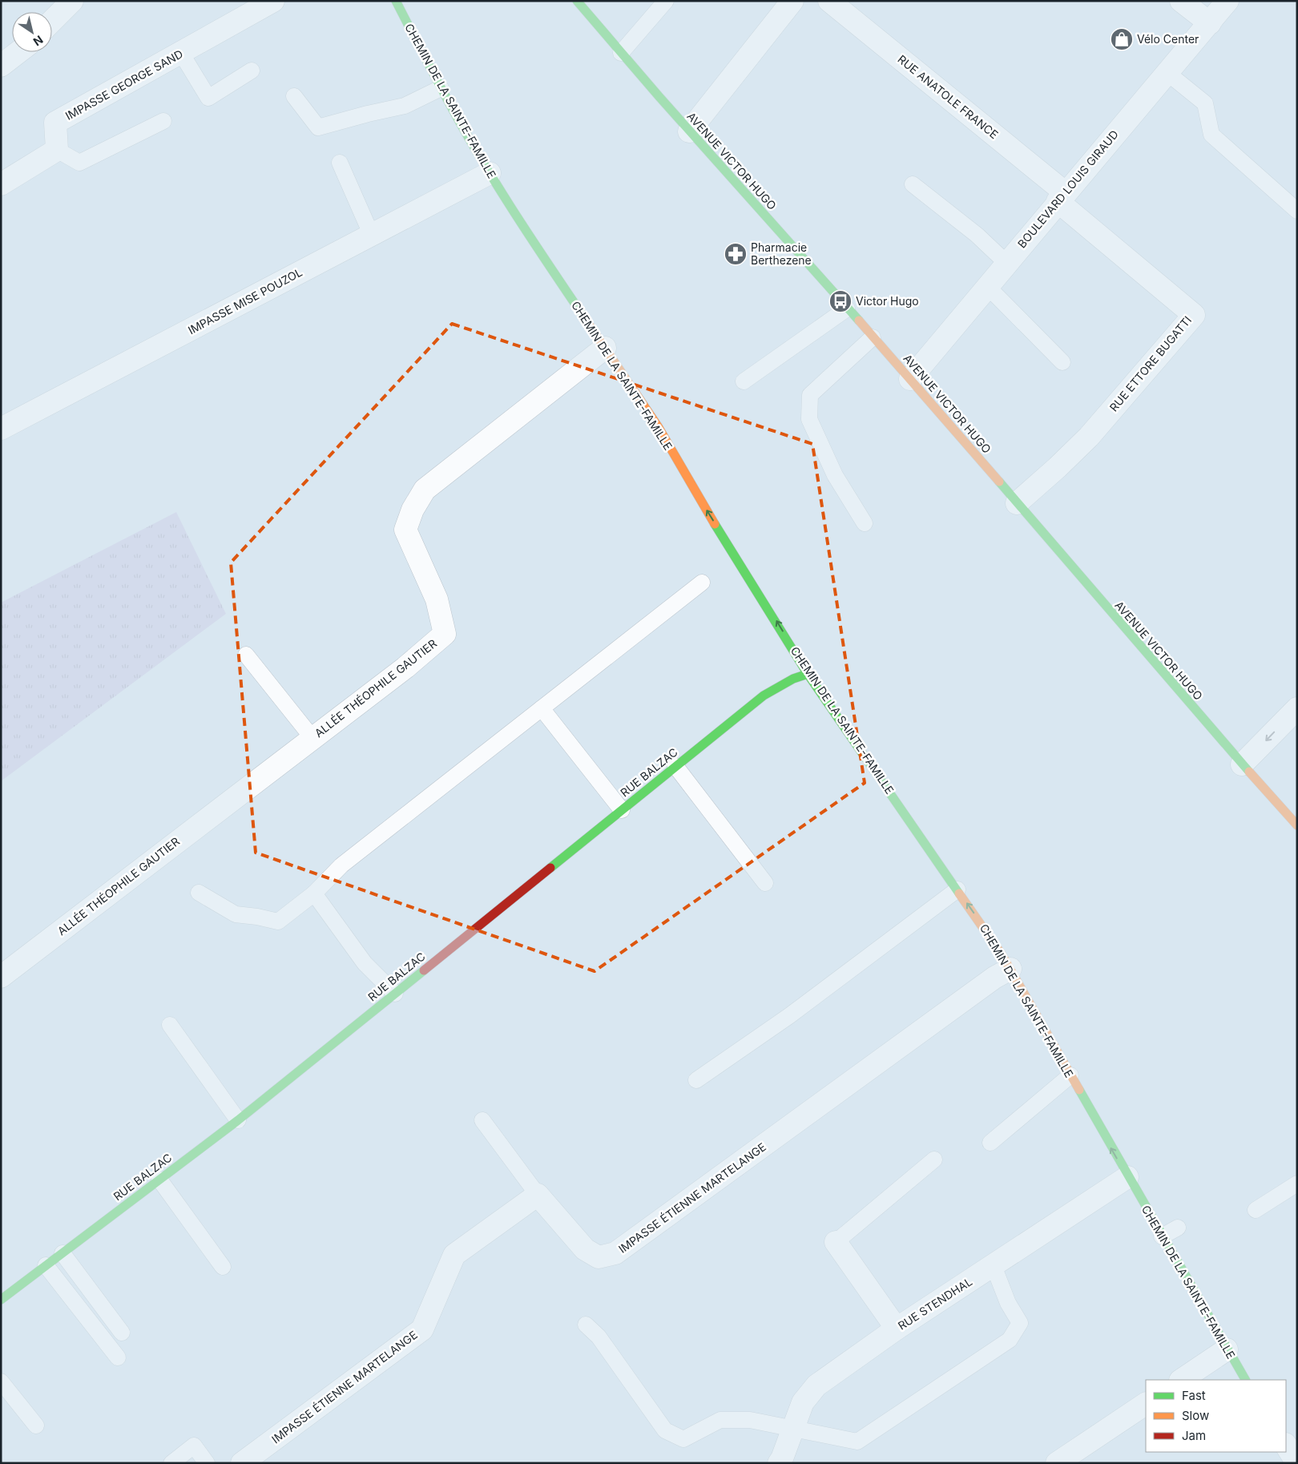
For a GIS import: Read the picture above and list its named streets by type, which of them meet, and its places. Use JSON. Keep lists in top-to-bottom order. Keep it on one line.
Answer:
{"streets":{"street":["IMPASSE GEORGE SAND","RUE ANATOLE FRANCE","CHEMIN DE LA SAINTE-FAMILLE","AVENUE VICTOR HUGO","BOULEVARD LOUIS GIRAUD","IMPASSE MISE POUZOL","RUE ETTORE BUGATTI","ALLÉE THÉOPHILE GAUTIER","RUE BALZAC","IMPASSE ÉTIENNE MARTELANGE","RUE STENDHAL"]},"crossings":[["RUE ANATOLE FRANCE","BOULEVARD LOUIS GIRAUD"],["RUE ANATOLE FRANCE","RUE ETTORE BUGATTI"],["CHEMIN DE LA SAINTE-FAMILLE","IMPASSE MISE POUZOL"],["CHEMIN DE LA SAINTE-FAMILLE","ALLÉE THÉOPHILE GAUTIER"],["CHEMIN DE LA SAINTE-FAMILLE","RUE BALZAC"],["CHEMIN DE LA SAINTE-FAMILLE","IMPASSE ÉTIENNE MARTELANGE"],["CHEMIN DE LA SAINTE-FAMILLE","RUE STENDHAL"],["AVENUE VICTOR HUGO","BOULEVARD LOUIS GIRAUD"],["AVENUE VICTOR HUGO","RUE ETTORE BUGATTI"],["BOULEVARD LOUIS GIRAUD","RUE ETTORE BUGATTI"]],"one_way":["CHEMIN DE LA SAINTE-FAMILLE"],"places":{"shop":["Vélo Center"],"pharmacy":["Pharmacie Berthezene"],"bus stop":["Victor Hugo"]},"legend":["Fast","Slow","Jam"],"north":"bottom right"}
